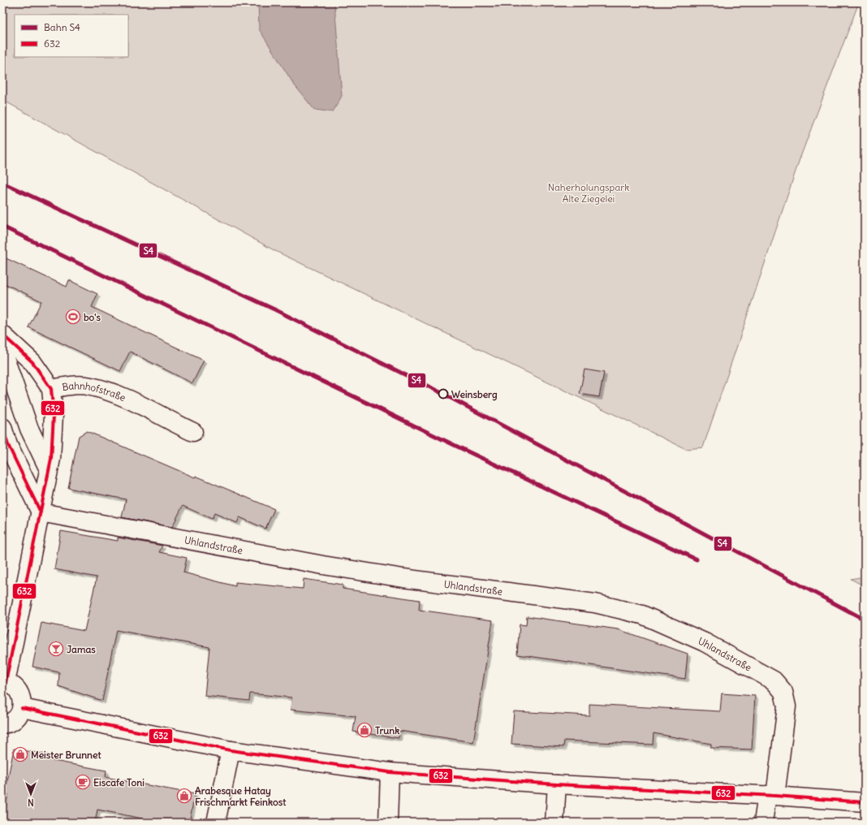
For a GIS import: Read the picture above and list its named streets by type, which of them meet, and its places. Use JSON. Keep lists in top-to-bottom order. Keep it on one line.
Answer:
{"streets":{"street":["Bahnhofstraße","Uhlandstraße"]},"crossings":[["Bahnhofstraße","Uhlandstraße"]],"parks":["Naherholungspark Alte Ziegelei"],"places":{"sports":["bo's"],"other":["Weinsberg"],"bar":["Jamas"],"shop":["Trunk","Meister Brunnet","Arabesque Hatay Frischmarkt Feinkost"],"cafe":["Eiscafe Toni"]},"lines":["rail line S4","transit line 632"],"legend":["Bahn S4","632"],"north":"bottom"}
